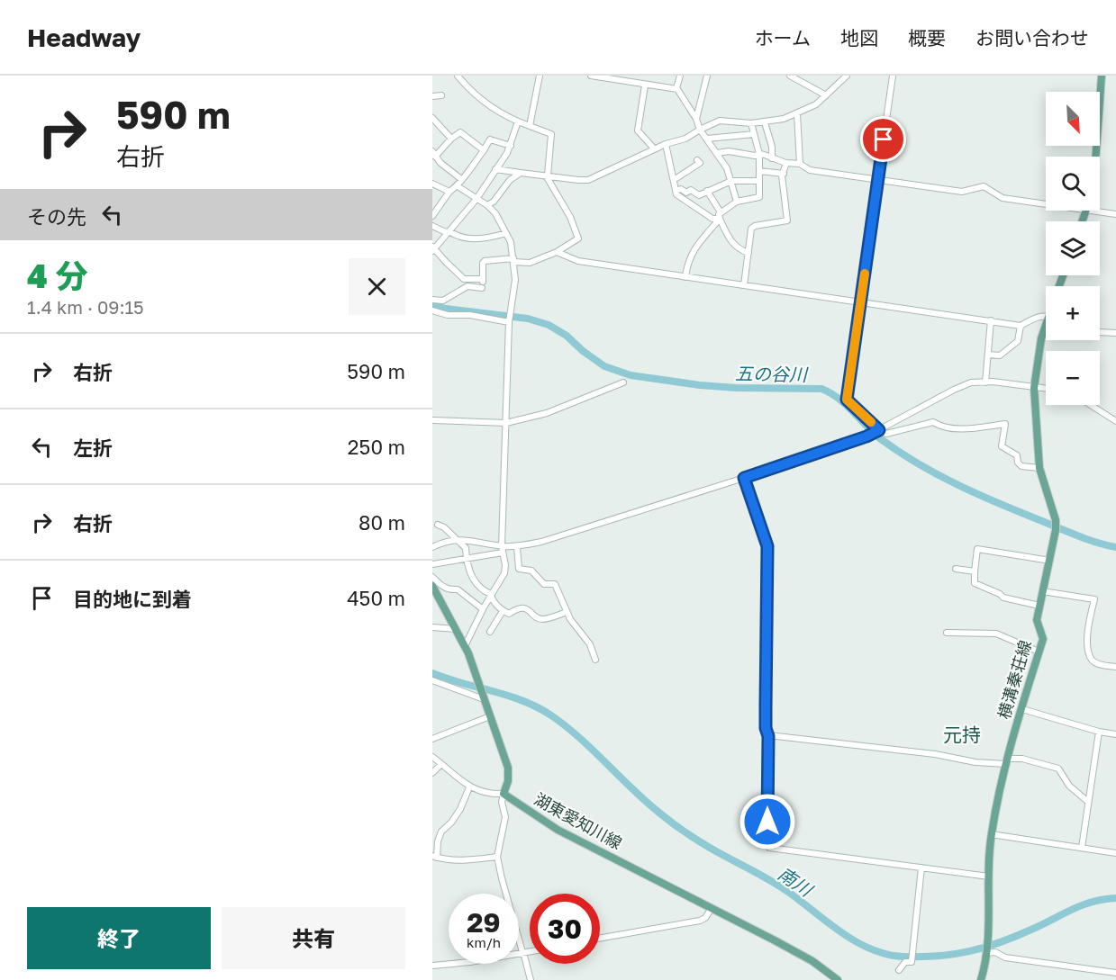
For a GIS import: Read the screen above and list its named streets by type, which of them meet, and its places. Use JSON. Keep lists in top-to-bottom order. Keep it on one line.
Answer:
{"streets":{"main road":["横溝秦荘線","湖東愛知川線"]},"districts":["元持"],"water":["五の谷川","南川"],"north":"bottom right","page":{"header":"Headway","nav":["ホーム","地図","概要","お問い合わせ"],"turn":["590 m","右折"],"map_buttons":["+","−"],"then":"その先","heading":["4 分","1.4 km · 09:15"],"list":[{"name":"右折","value":"590 m"},{"name":"左折","value":"250 m"},{"name":"右折","value":"80 m"},{"name":"目的地に到着","value":"450 m"}],"speed":"29 km/h","limit":"30","buttons":["終了","共有"]}}
